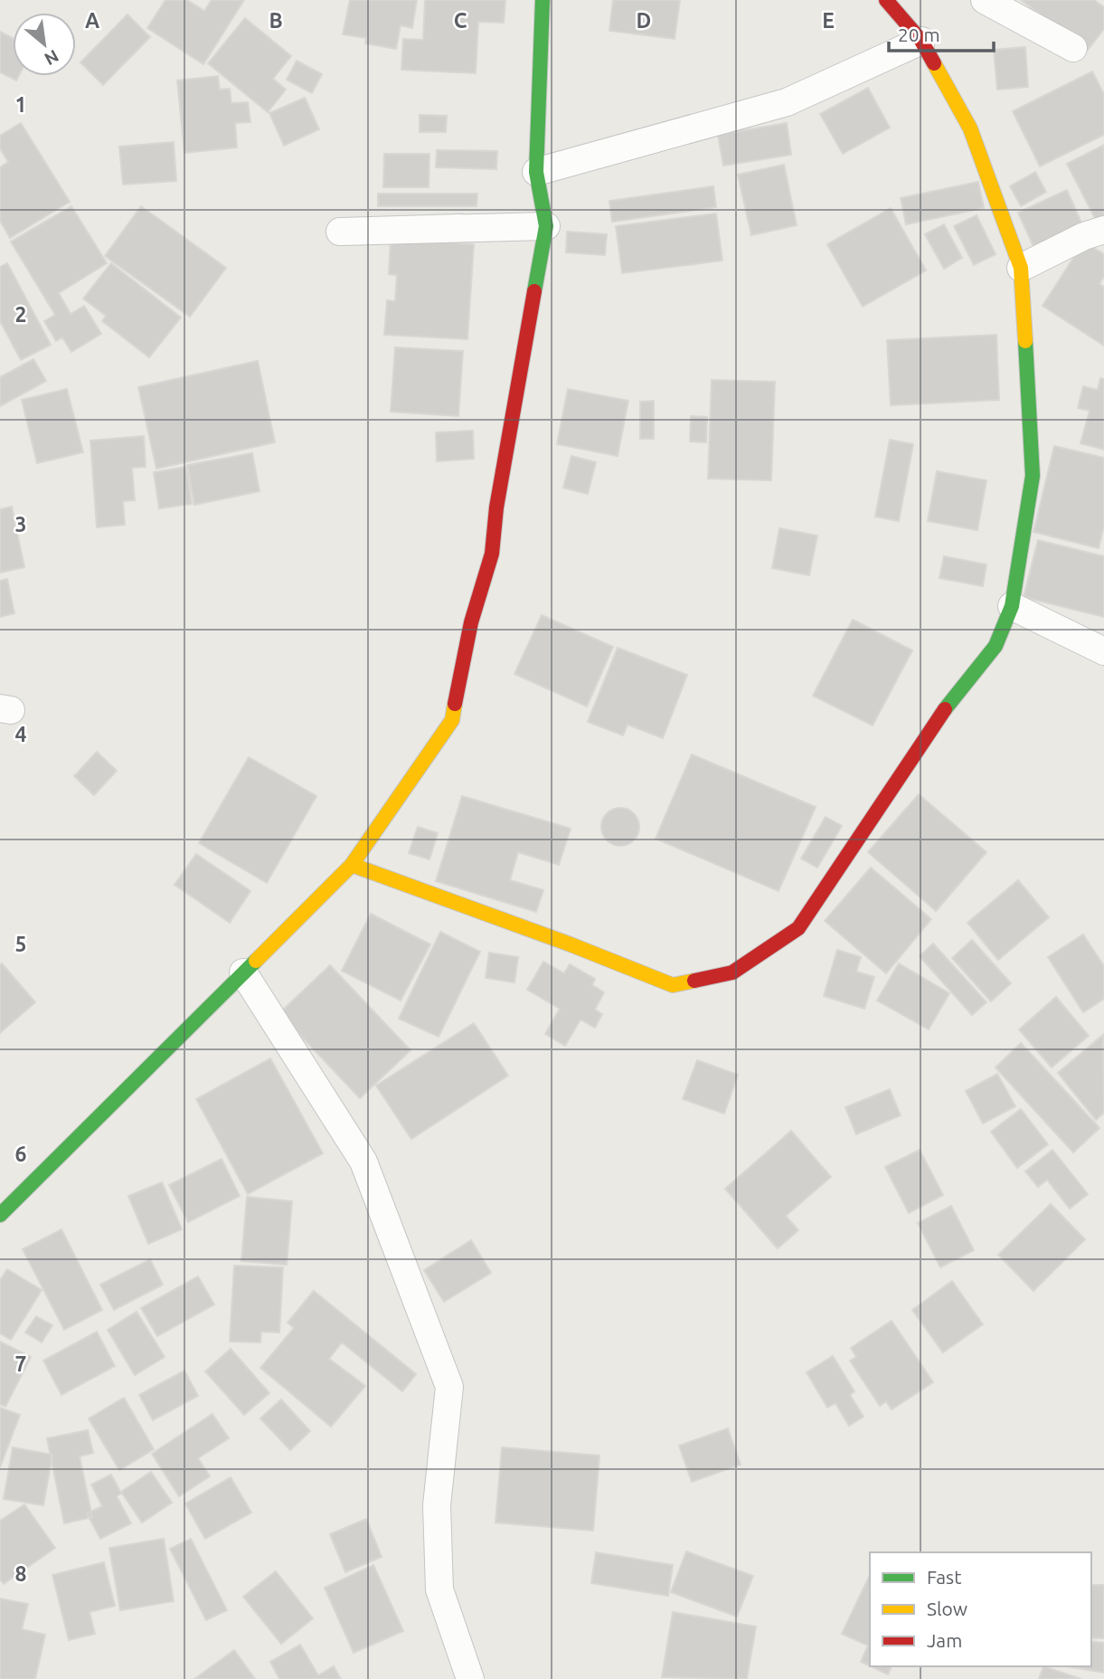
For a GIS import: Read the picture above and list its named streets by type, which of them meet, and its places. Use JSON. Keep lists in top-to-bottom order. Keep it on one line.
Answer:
{"legend":["Fast","Slow","Jam"],"scale_bar":"20 m","north":"bottom right","grid":{"columns":["A","B","C","D","E"],"rows":["1","2","3","4","5","6","7","8"]}}
